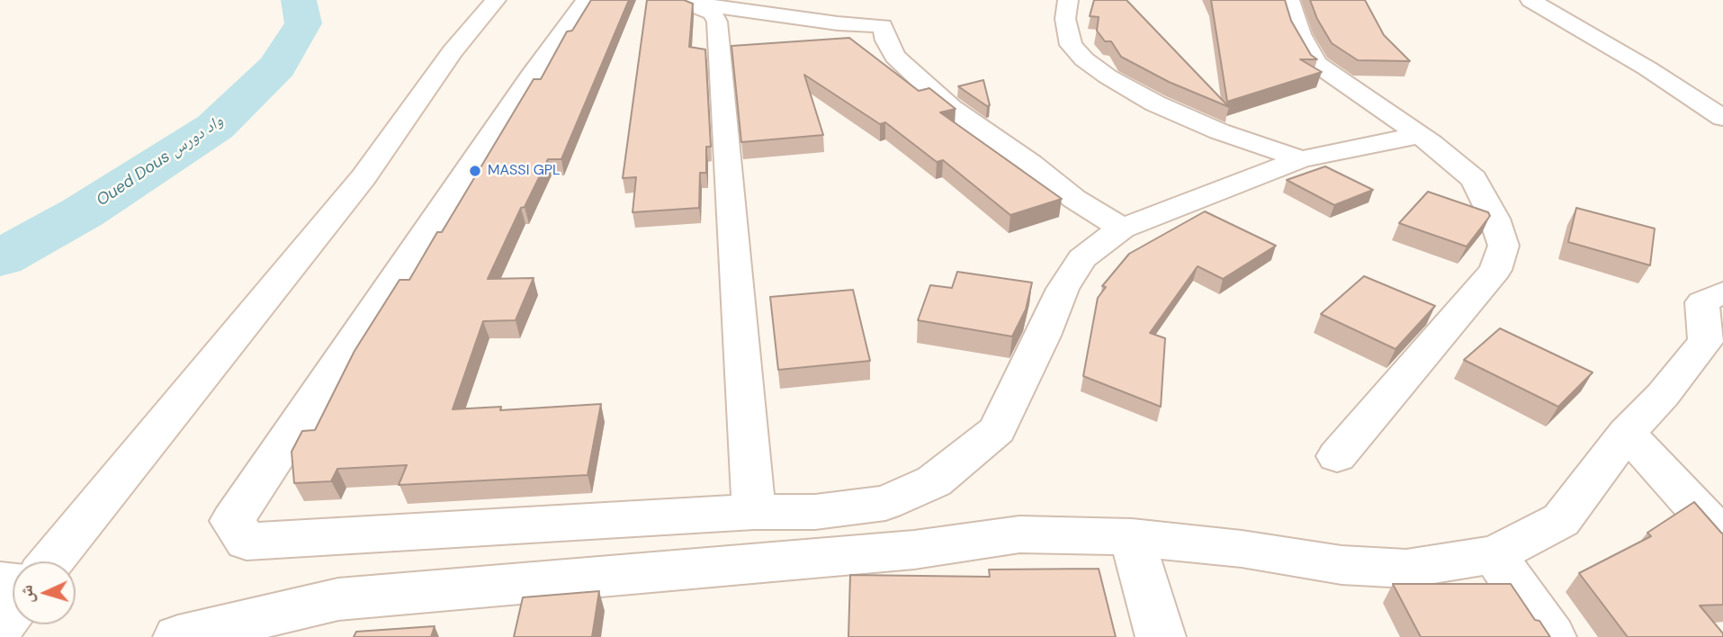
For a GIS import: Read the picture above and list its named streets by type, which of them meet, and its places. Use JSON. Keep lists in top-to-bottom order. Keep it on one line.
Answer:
{"water":["Oued Dous واد دورس"],"places":["MASSI GPL"],"north":"left"}
